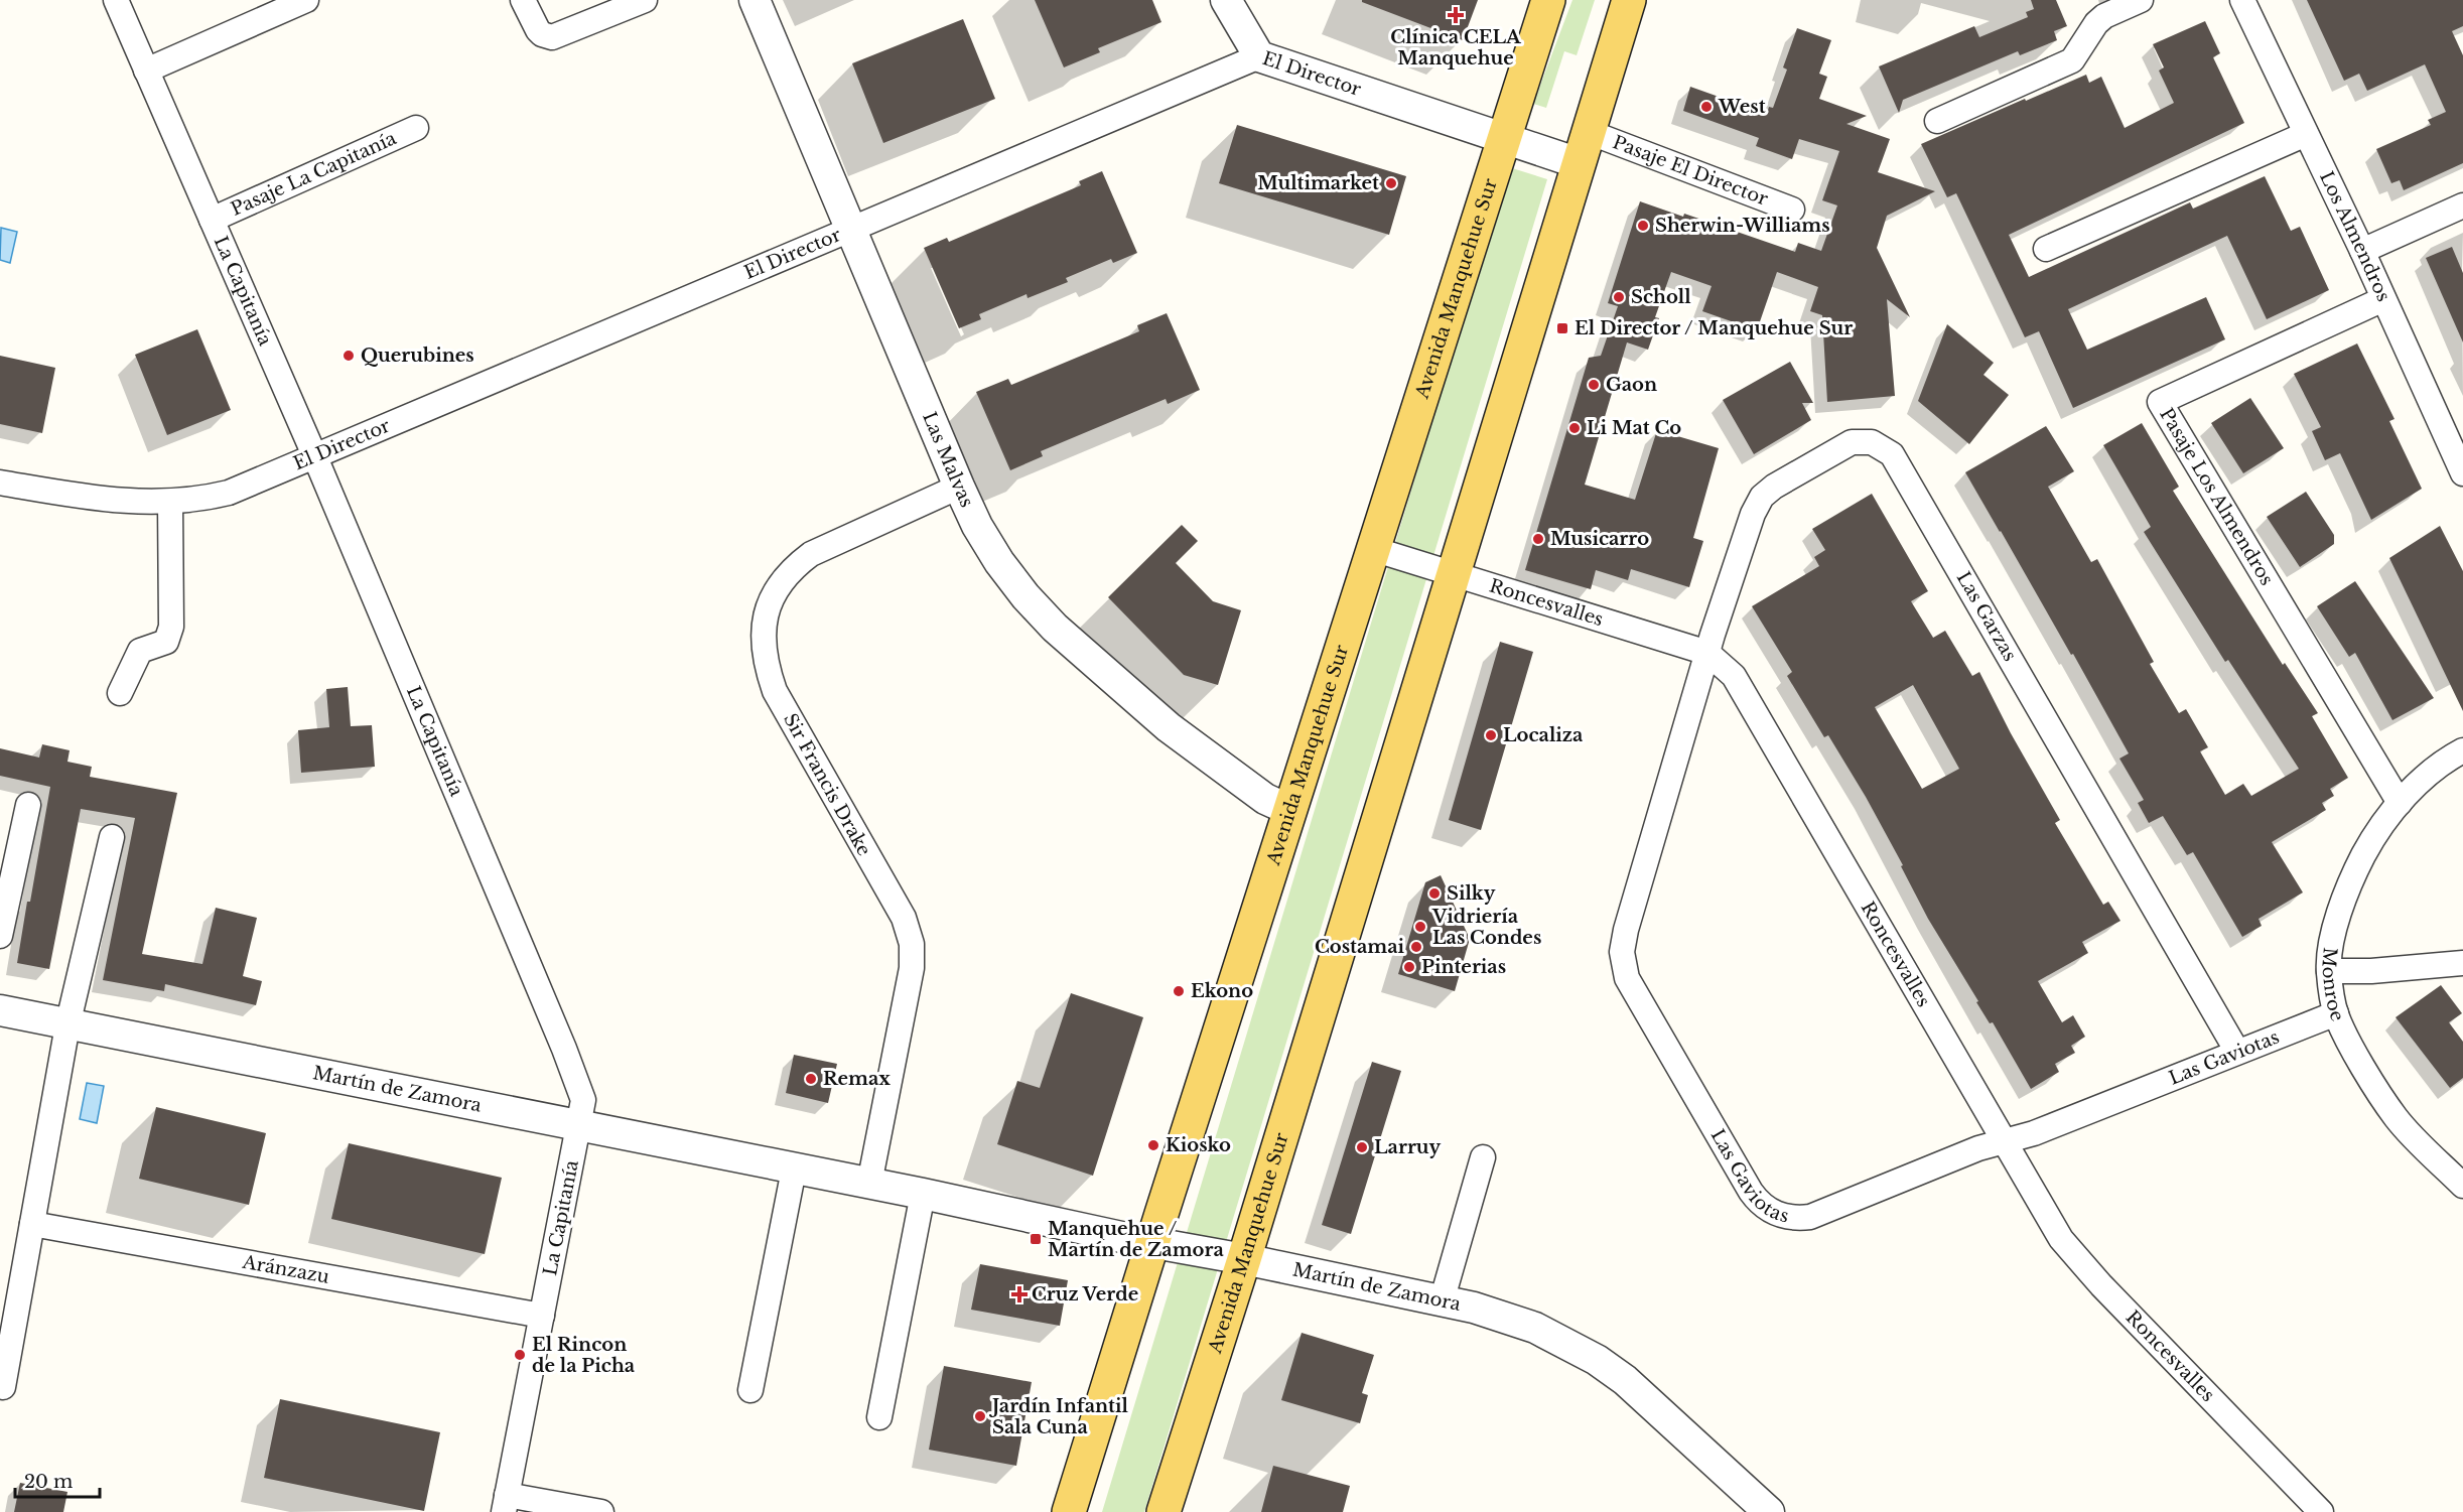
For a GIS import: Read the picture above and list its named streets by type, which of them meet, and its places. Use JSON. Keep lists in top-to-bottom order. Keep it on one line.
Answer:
{"streets":{"main road":["Avenida Manquehue Sur"],"street":["El Director","Pasaje El Director","Pasaje La Capitanía","Los Almendros","La Capitanía","Las Malvas","Pasaje Los Almendros","Roncesvalles","Las Garzas","Sir Francis Drake","Monroe","Las Gaviotas","Martín de Zamora","Aránzazu"]},"crossings":[["El Director","Avenida Manquehue Sur"],["El Director","La Capitanía"],["El Director","Las Malvas"],["Pasaje El Director","Avenida Manquehue Sur"],["Pasaje La Capitanía","La Capitanía"],["Los Almendros","Pasaje Los Almendros"],["Avenida Manquehue Sur","Las Malvas"],["Avenida Manquehue Sur","Roncesvalles"],["Avenida Manquehue Sur","Martín de Zamora"],["La Capitanía","Martín de Zamora"],["La Capitanía","Aránzazu"],["Las Malvas","Sir Francis Drake"],["Pasaje Los Almendros","Monroe"],["Roncesvalles","Las Garzas"],["Roncesvalles","Las Gaviotas"],["Las Garzas","Las Gaviotas"],["Sir Francis Drake","Martín de Zamora"],["Monroe","Las Gaviotas"]],"places":{"health":["Clínica CELA Manquehue","Cruz Verde"],"other":["West","Multimarket","Sherwin-Williams","Scholl","Querubines","Gaon","Li Mat Co","Musicarro","Localiza","Silky","Vidriería Las Condes","Costamai","Pinterias","Ekono","Remax","Kiosko","Larruy","El Rincon de la Picha","Jardín Infantil Sala Cuna"],"transit":["El Director / Manquehue Sur","Manquehue / Martín de Zamora"]},"scale_bar":"20 m"}
